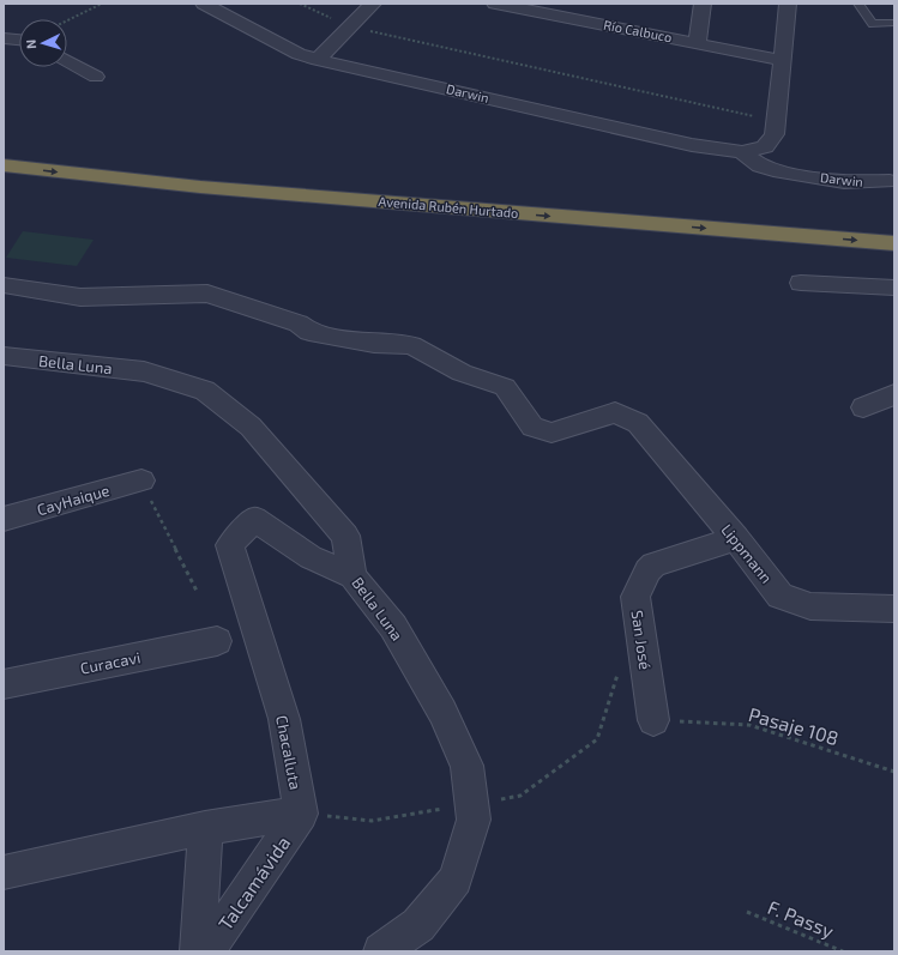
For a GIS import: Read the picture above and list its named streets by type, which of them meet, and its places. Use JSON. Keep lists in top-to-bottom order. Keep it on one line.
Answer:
{"streets":{"highway":["Avenida Rubén Hurtado"],"street":["Río Calbuco","Darwin","Bella Luna","CayHaique","Lippmann","San José","Curacavi","Chacalluta","Talcamávida"],"path":["Pasaje 108","F. Passy"]},"crossings":[["Río Calbuco","Darwin"],["Bella Luna","Chacalluta"],["Lippmann","San José"],["San José","Pasaje 108"],["Chacalluta","Talcamávida"]],"north":"left"}
